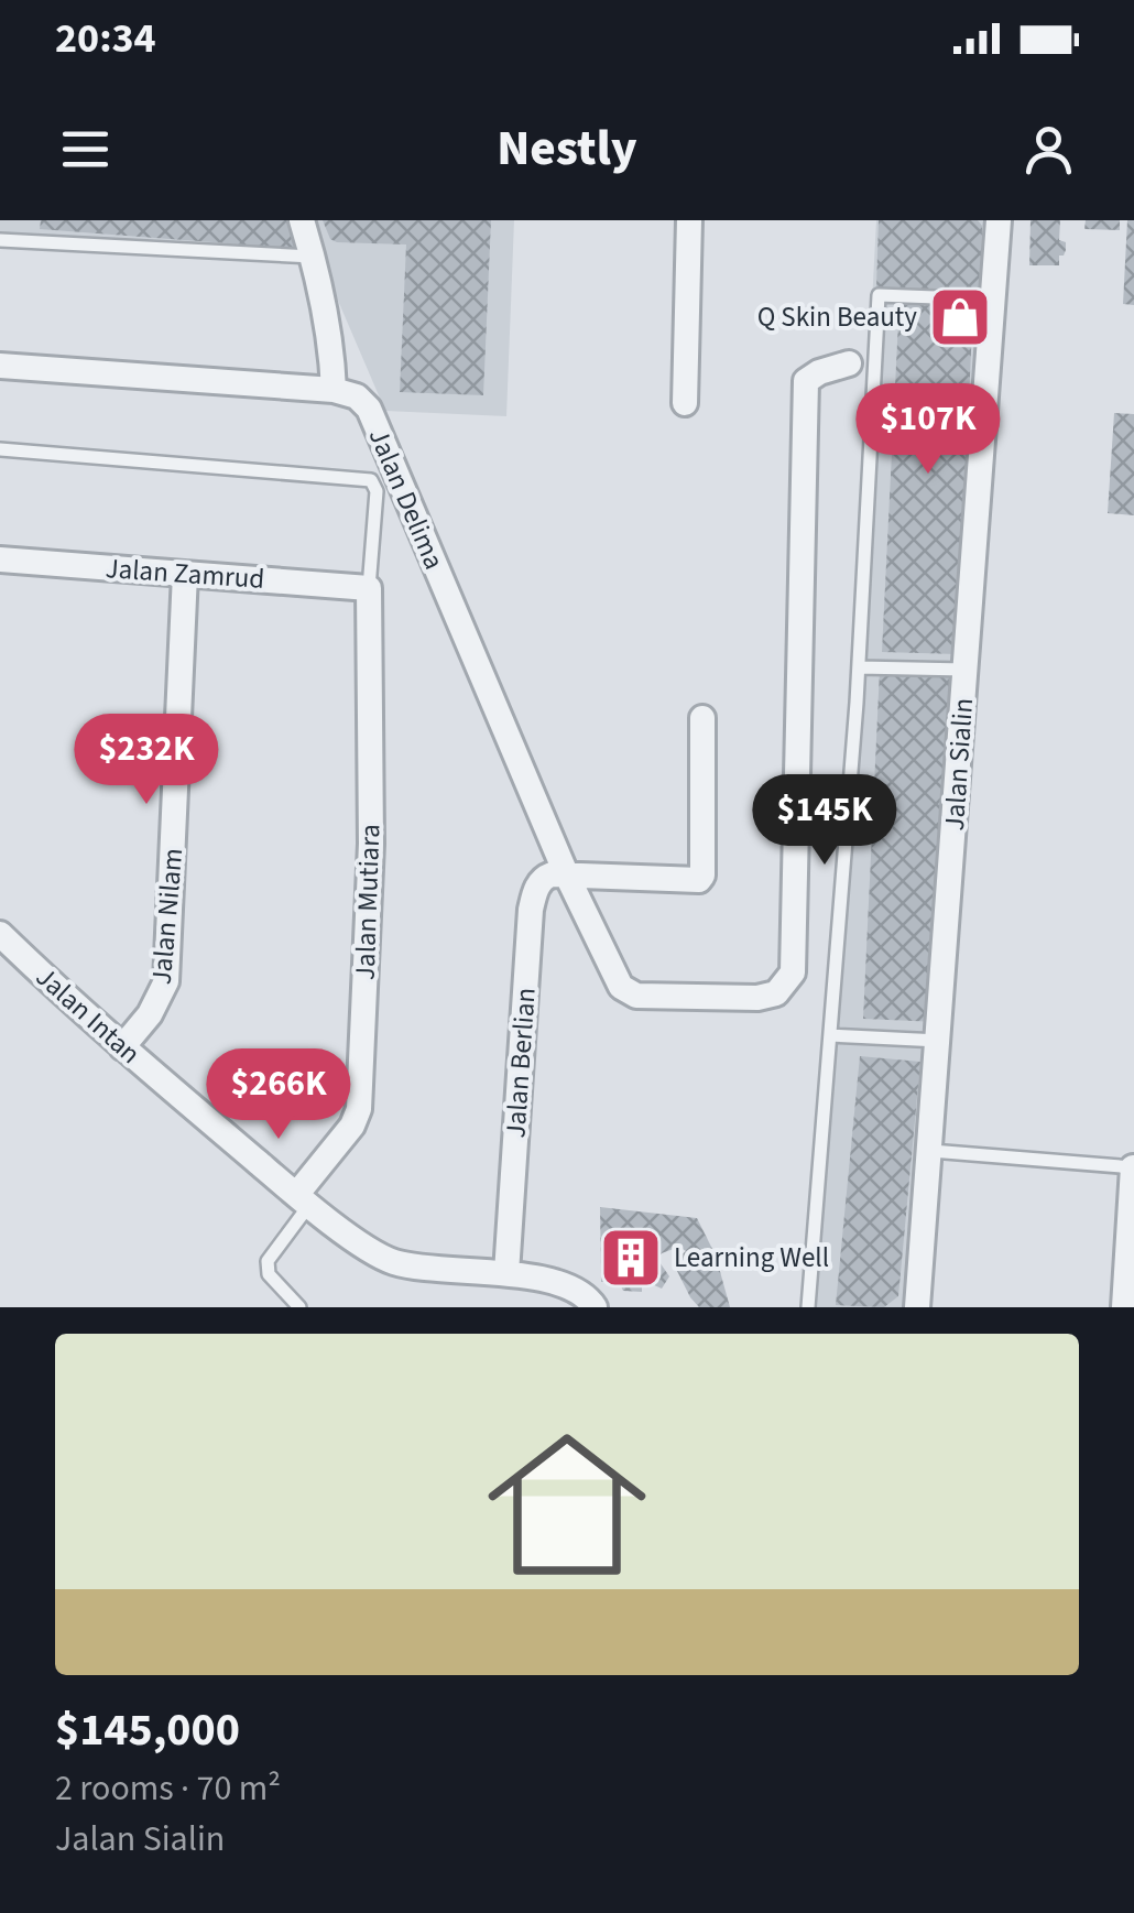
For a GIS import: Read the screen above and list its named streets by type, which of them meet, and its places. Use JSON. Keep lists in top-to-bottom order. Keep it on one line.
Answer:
{"streets":{"street":["Jalan Delima","Jalan Zamrud","Jalan Sialin","Jalan Mutiara","Jalan Nilam","Jalan Intan","Jalan Berlian"]},"crossings":[["Jalan Delima","Jalan Berlian"],["Jalan Zamrud","Jalan Mutiara"],["Jalan Zamrud","Jalan Nilam"],["Jalan Mutiara","Jalan Intan"],["Jalan Nilam","Jalan Intan"],["Jalan Intan","Jalan Berlian"]],"places":{"shop":["Q Skin Beauty"],"building":["Learning Well"]},"page":{"status":"20:34","header":"Nestly","price":["$107K","$232K","$145K","$266K"],"list":[{"name":"$145,000","note":"2 rooms · 70 m² · Jalan Sialin"}]}}
